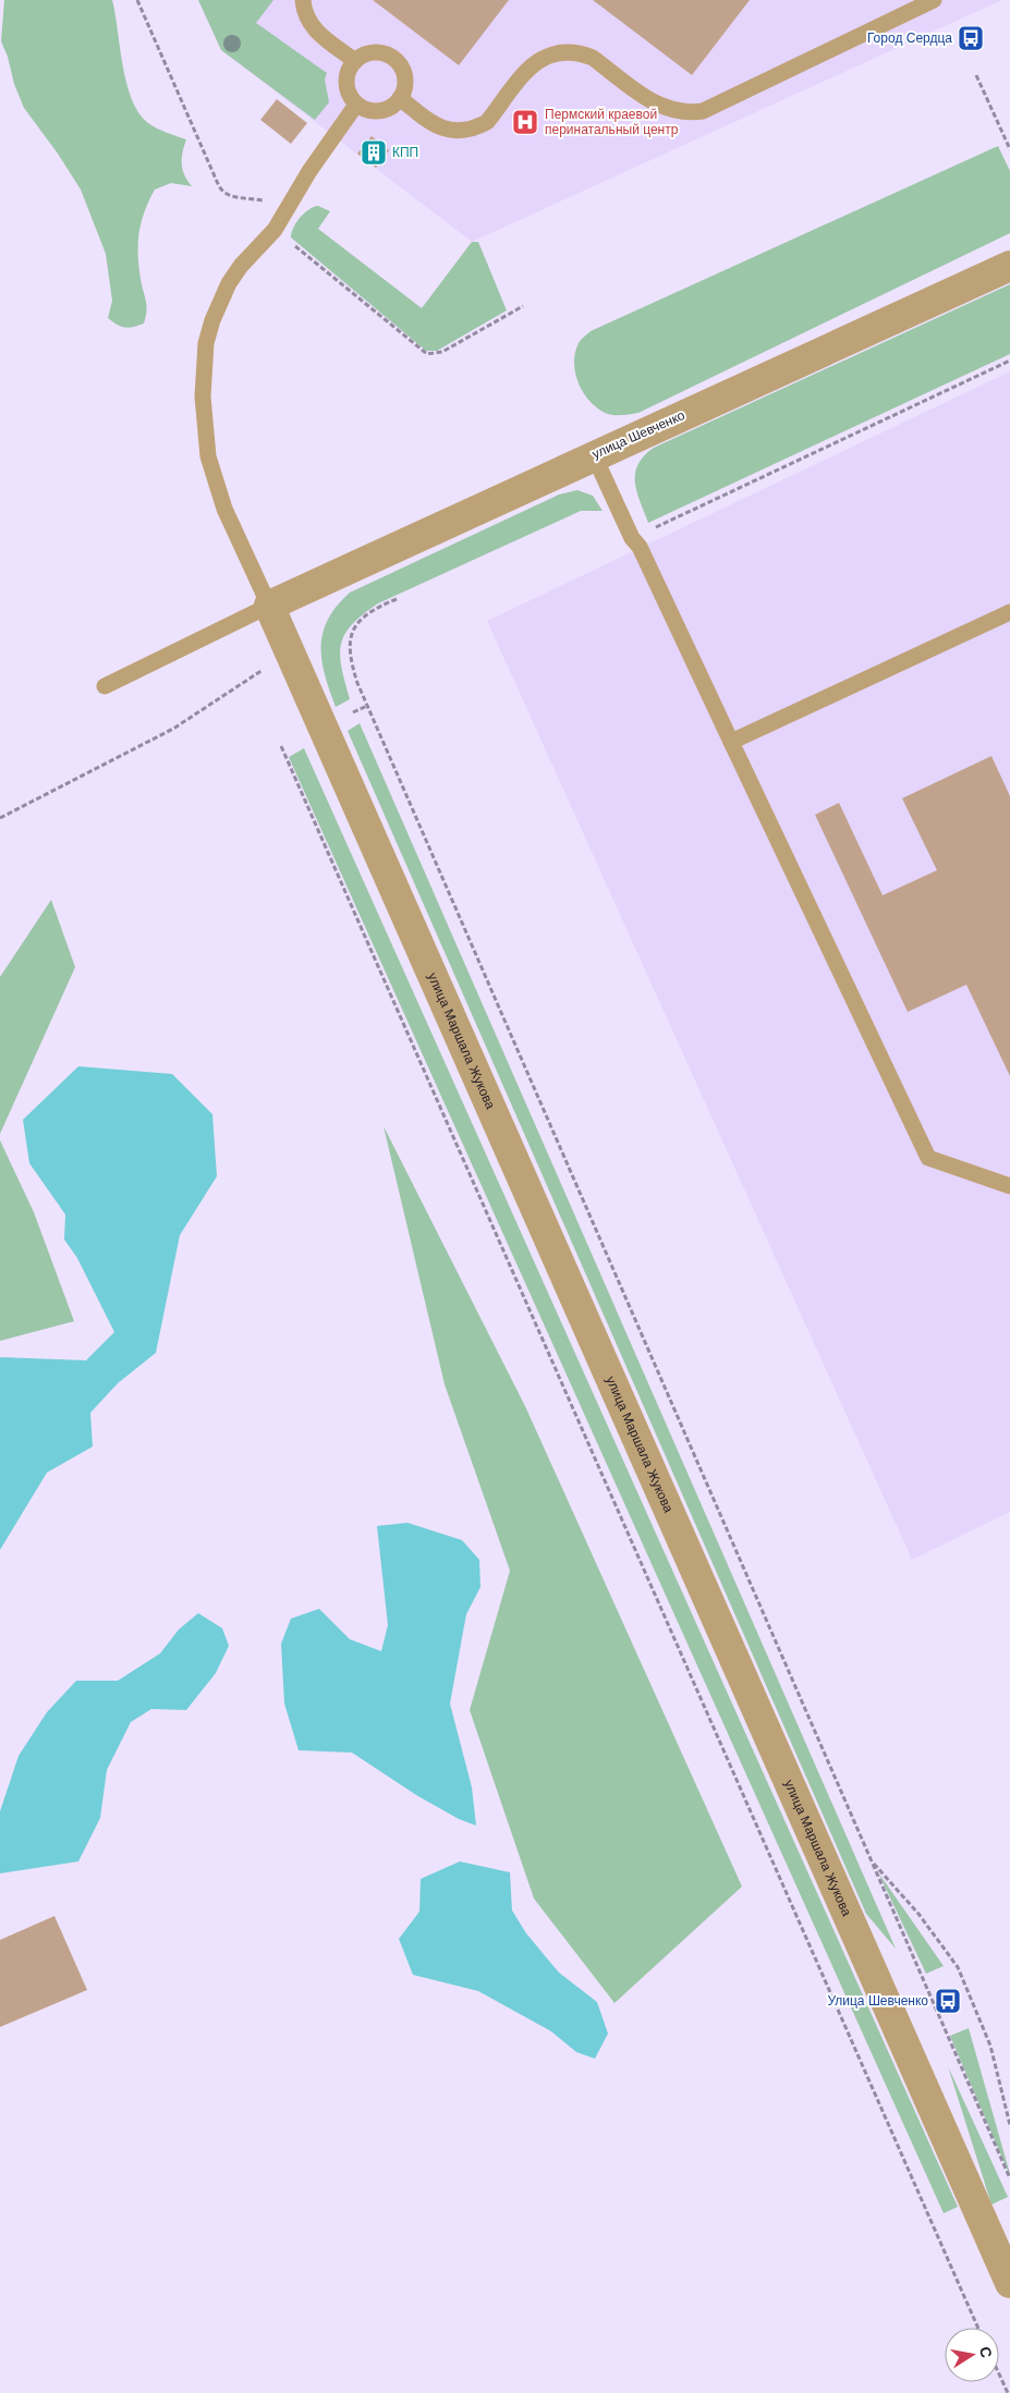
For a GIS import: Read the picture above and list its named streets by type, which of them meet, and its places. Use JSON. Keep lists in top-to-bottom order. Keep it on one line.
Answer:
{"streets":{"street":["улица Шевченко","улица Маршала Жукова"]},"crossings":[["улица Шевченко","улица Маршала Жукова"]],"places":{"bus stop":["Город Сердца","Улица Шевченко"],"hospital":["Пермский краевой перинатальный центр"],"building":["КПП"]},"north":"right"}
